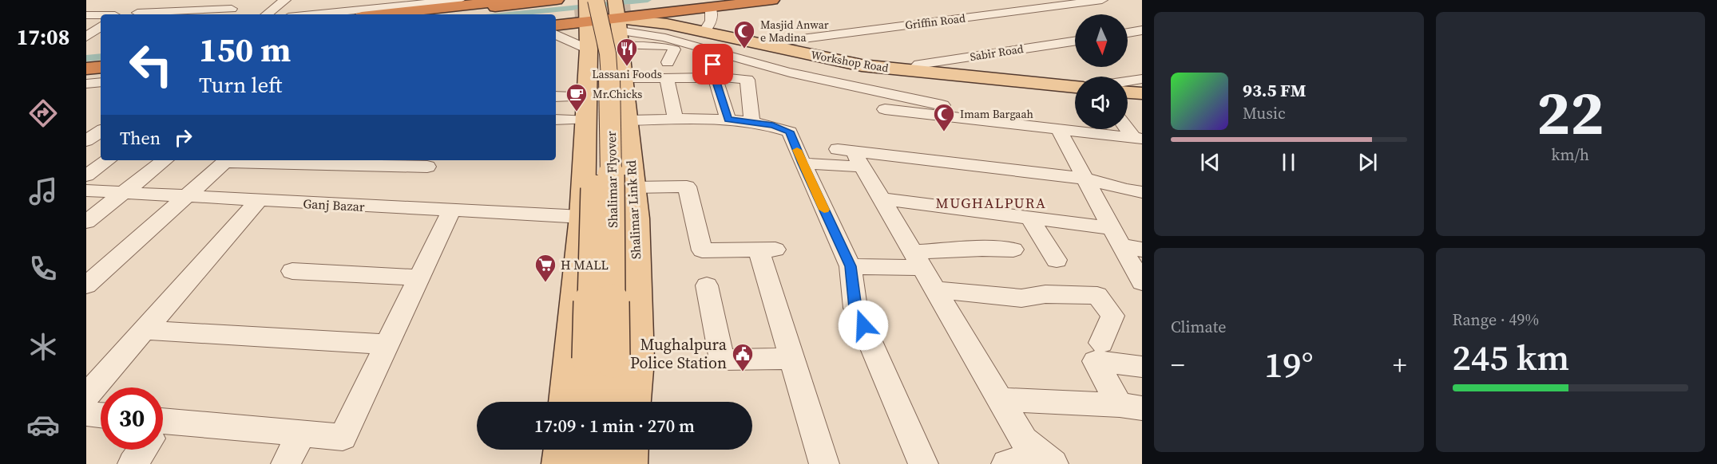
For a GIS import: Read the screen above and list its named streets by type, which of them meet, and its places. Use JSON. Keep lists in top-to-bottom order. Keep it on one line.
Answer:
{"streets":{"main road":["Workshop Road","Shalimar Flyover","Shalimar Link Rd"],"street":["Griffin Road","Sabir Road","Ganj Bazar"]},"crossings":[["Griffin Road","Workshop Road"],["Sabir Road","Workshop Road"],["Workshop Road","Shalimar Flyover"],["Workshop Road","Shalimar Link Rd"],["Shalimar Flyover","Shalimar Link Rd"]],"districts":["MUGHALPURA"],"places":{"mosque":["Masjid Anwar e Madina","Imam Bargaah"],"restaurant":["Lassani Foods"],"cafe":["Mr.Chicks"],"supermarket":["H MALL"],"public building":["Mughalpura Police Station"]},"north":"bottom","page":{"tabs":"17:08","tile":[["22","km/h"],"Climate",["Range · 49%","245 km"]],"turn":["150 m","Turn left"],"song":["93.5 FM","Music"],"then":"Then","heat":["−","19°","+"],"limit":"30","trip":"17:09 · 1 min · 270 m"}}
